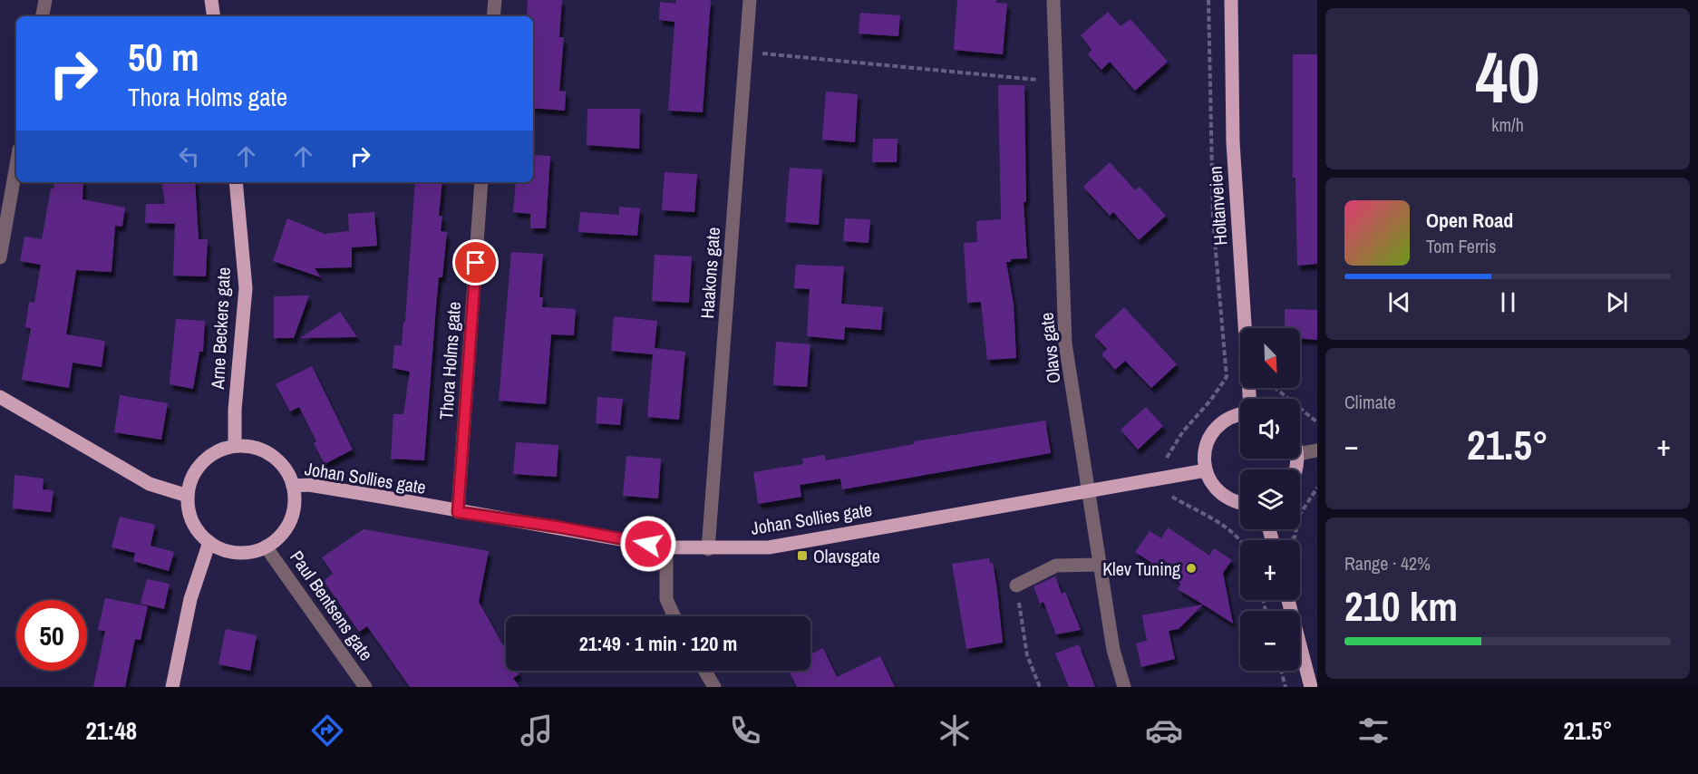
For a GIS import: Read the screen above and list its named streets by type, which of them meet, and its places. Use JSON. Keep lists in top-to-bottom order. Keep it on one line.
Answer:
{"streets":{"main road":["Holtanveien","Arne Beckers gate","Johan Sollies gate"],"street":["Haakons gate","Olavs gate","Thora Holms gate","Paul Bentsens gate"]},"crossings":[["Haakons gate","Johan Sollies gate"],["Arne Beckers gate","Johan Sollies gate"],["Arne Beckers gate","Paul Bentsens gate"],["Olavs gate","Johan Sollies gate"],["Thora Holms gate","Johan Sollies gate"],["Johan Sollies gate","Paul Bentsens gate"]],"places":{"transit":["Olavsgate"],"other":["Klev Tuning"]},"north":"bottom right","page":{"tile":[["40","km/h"],"Climate",["Range · 42%","210 km"]],"turn":["50 m","Thora Holms gate"],"song":["Open Road","Tom Ferris"],"map_buttons":["+","−"],"heat":["−","21.5°","+"],"limit":"50","trip":"21:49 · 1 min · 120 m","tabs":["21:48","21.5°"]}}
